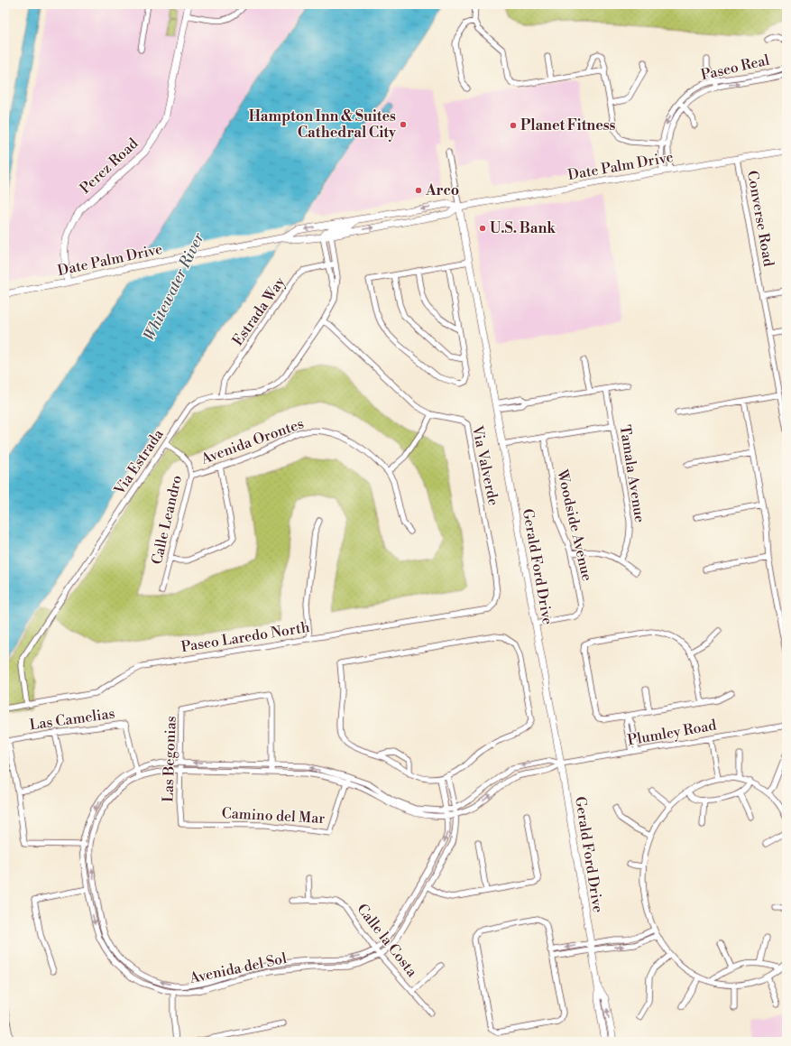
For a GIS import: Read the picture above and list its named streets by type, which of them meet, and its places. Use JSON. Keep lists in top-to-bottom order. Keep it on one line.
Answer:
{"streets":{"main road":["Perez Road","Date Palm Drive","Gerald Ford Drive"],"street":["Paseo Real","Converse Road","Estrada Way","Avenida Orontes","Via Estrada","Via Valverde","Tamala Avenue","Calle Leandro","Woodside Avenue","Paseo Laredo North","Las Camelias","Plumley Road","Las Begonias","Camino del Mar","Calle la Costa","Avenida del Sol"]},"crossings":[["Paseo Real","Date Palm Drive"],["Perez Road","Date Palm Drive"],["Date Palm Drive","Converse Road"],["Date Palm Drive","Via Estrada"],["Date Palm Drive","Gerald Ford Drive"],["Estrada Way","Via Estrada"],["Avenida Orontes","Calle Leandro"],["Via Estrada","Via Valverde"],["Via Estrada","Calle Leandro"],["Via Estrada","Paseo Laredo North"],["Via Valverde","Paseo Laredo North"],["Woodside Avenue","Gerald Ford Drive"],["Gerald Ford Drive","Plumley Road"],["Gerald Ford Drive","Avenida del Sol"],["Las Camelias","Avenida del Sol"],["Plumley Road","Avenida del Sol"],["Las Begonias","Camino del Mar"],["Las Begonias","Avenida del Sol"],["Camino del Mar","Avenida del Sol"],["Calle la Costa","Avenida del Sol"]],"water":["Whitewater River"],"places":["Hampton Inn & Suites Cathedral City","Planet Fitness","Arco","U.S. Bank"]}
